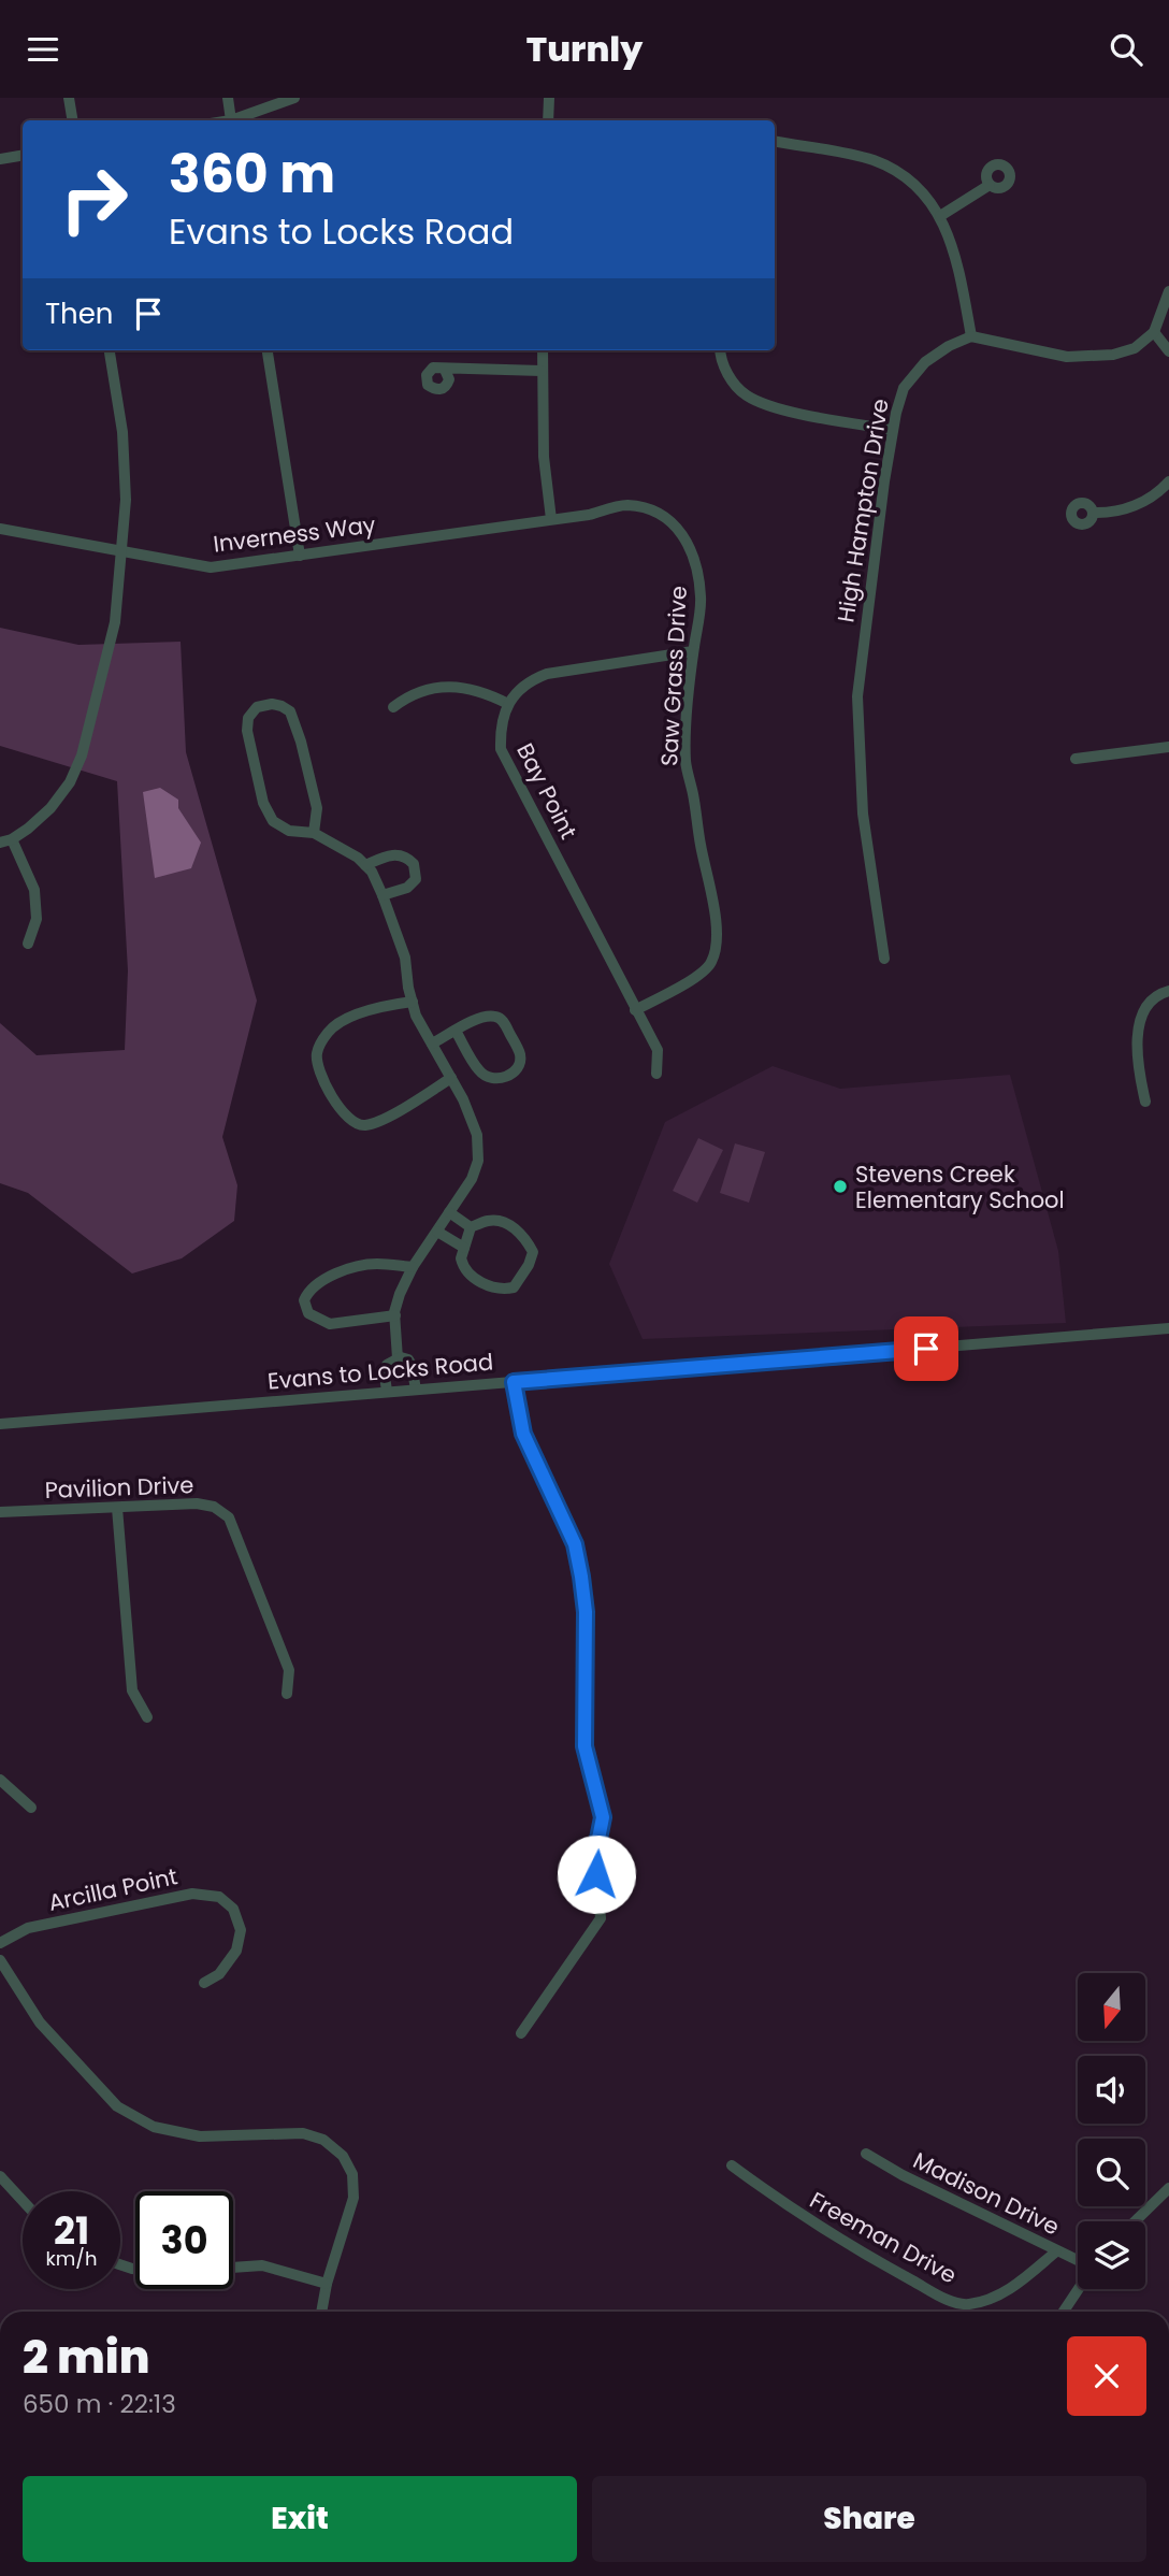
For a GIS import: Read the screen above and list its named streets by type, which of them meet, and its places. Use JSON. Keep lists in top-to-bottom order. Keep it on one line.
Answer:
{"streets":{"street":["High Hampton Drive","Inverness Way","Saw Grass Drive","Bay Point","Evans to Locks Road","Pavilion Drive","Arcilla Point","Madison Drive","Freeman Drive"]},"crossings":[["Inverness Way","Saw Grass Drive"],["Saw Grass Drive","Bay Point"],["Madison Drive","Freeman Drive"]],"places":["Stevens Creek Elementary School"],"north":"bottom","page":{"header":"Turnly","turn":["360 m","Evans to Locks Road"],"then":"Then","speed":"21 km/h","limit":"30","heading":["2 min","650 m · 22:13"],"buttons":["Exit","Share"]}}
